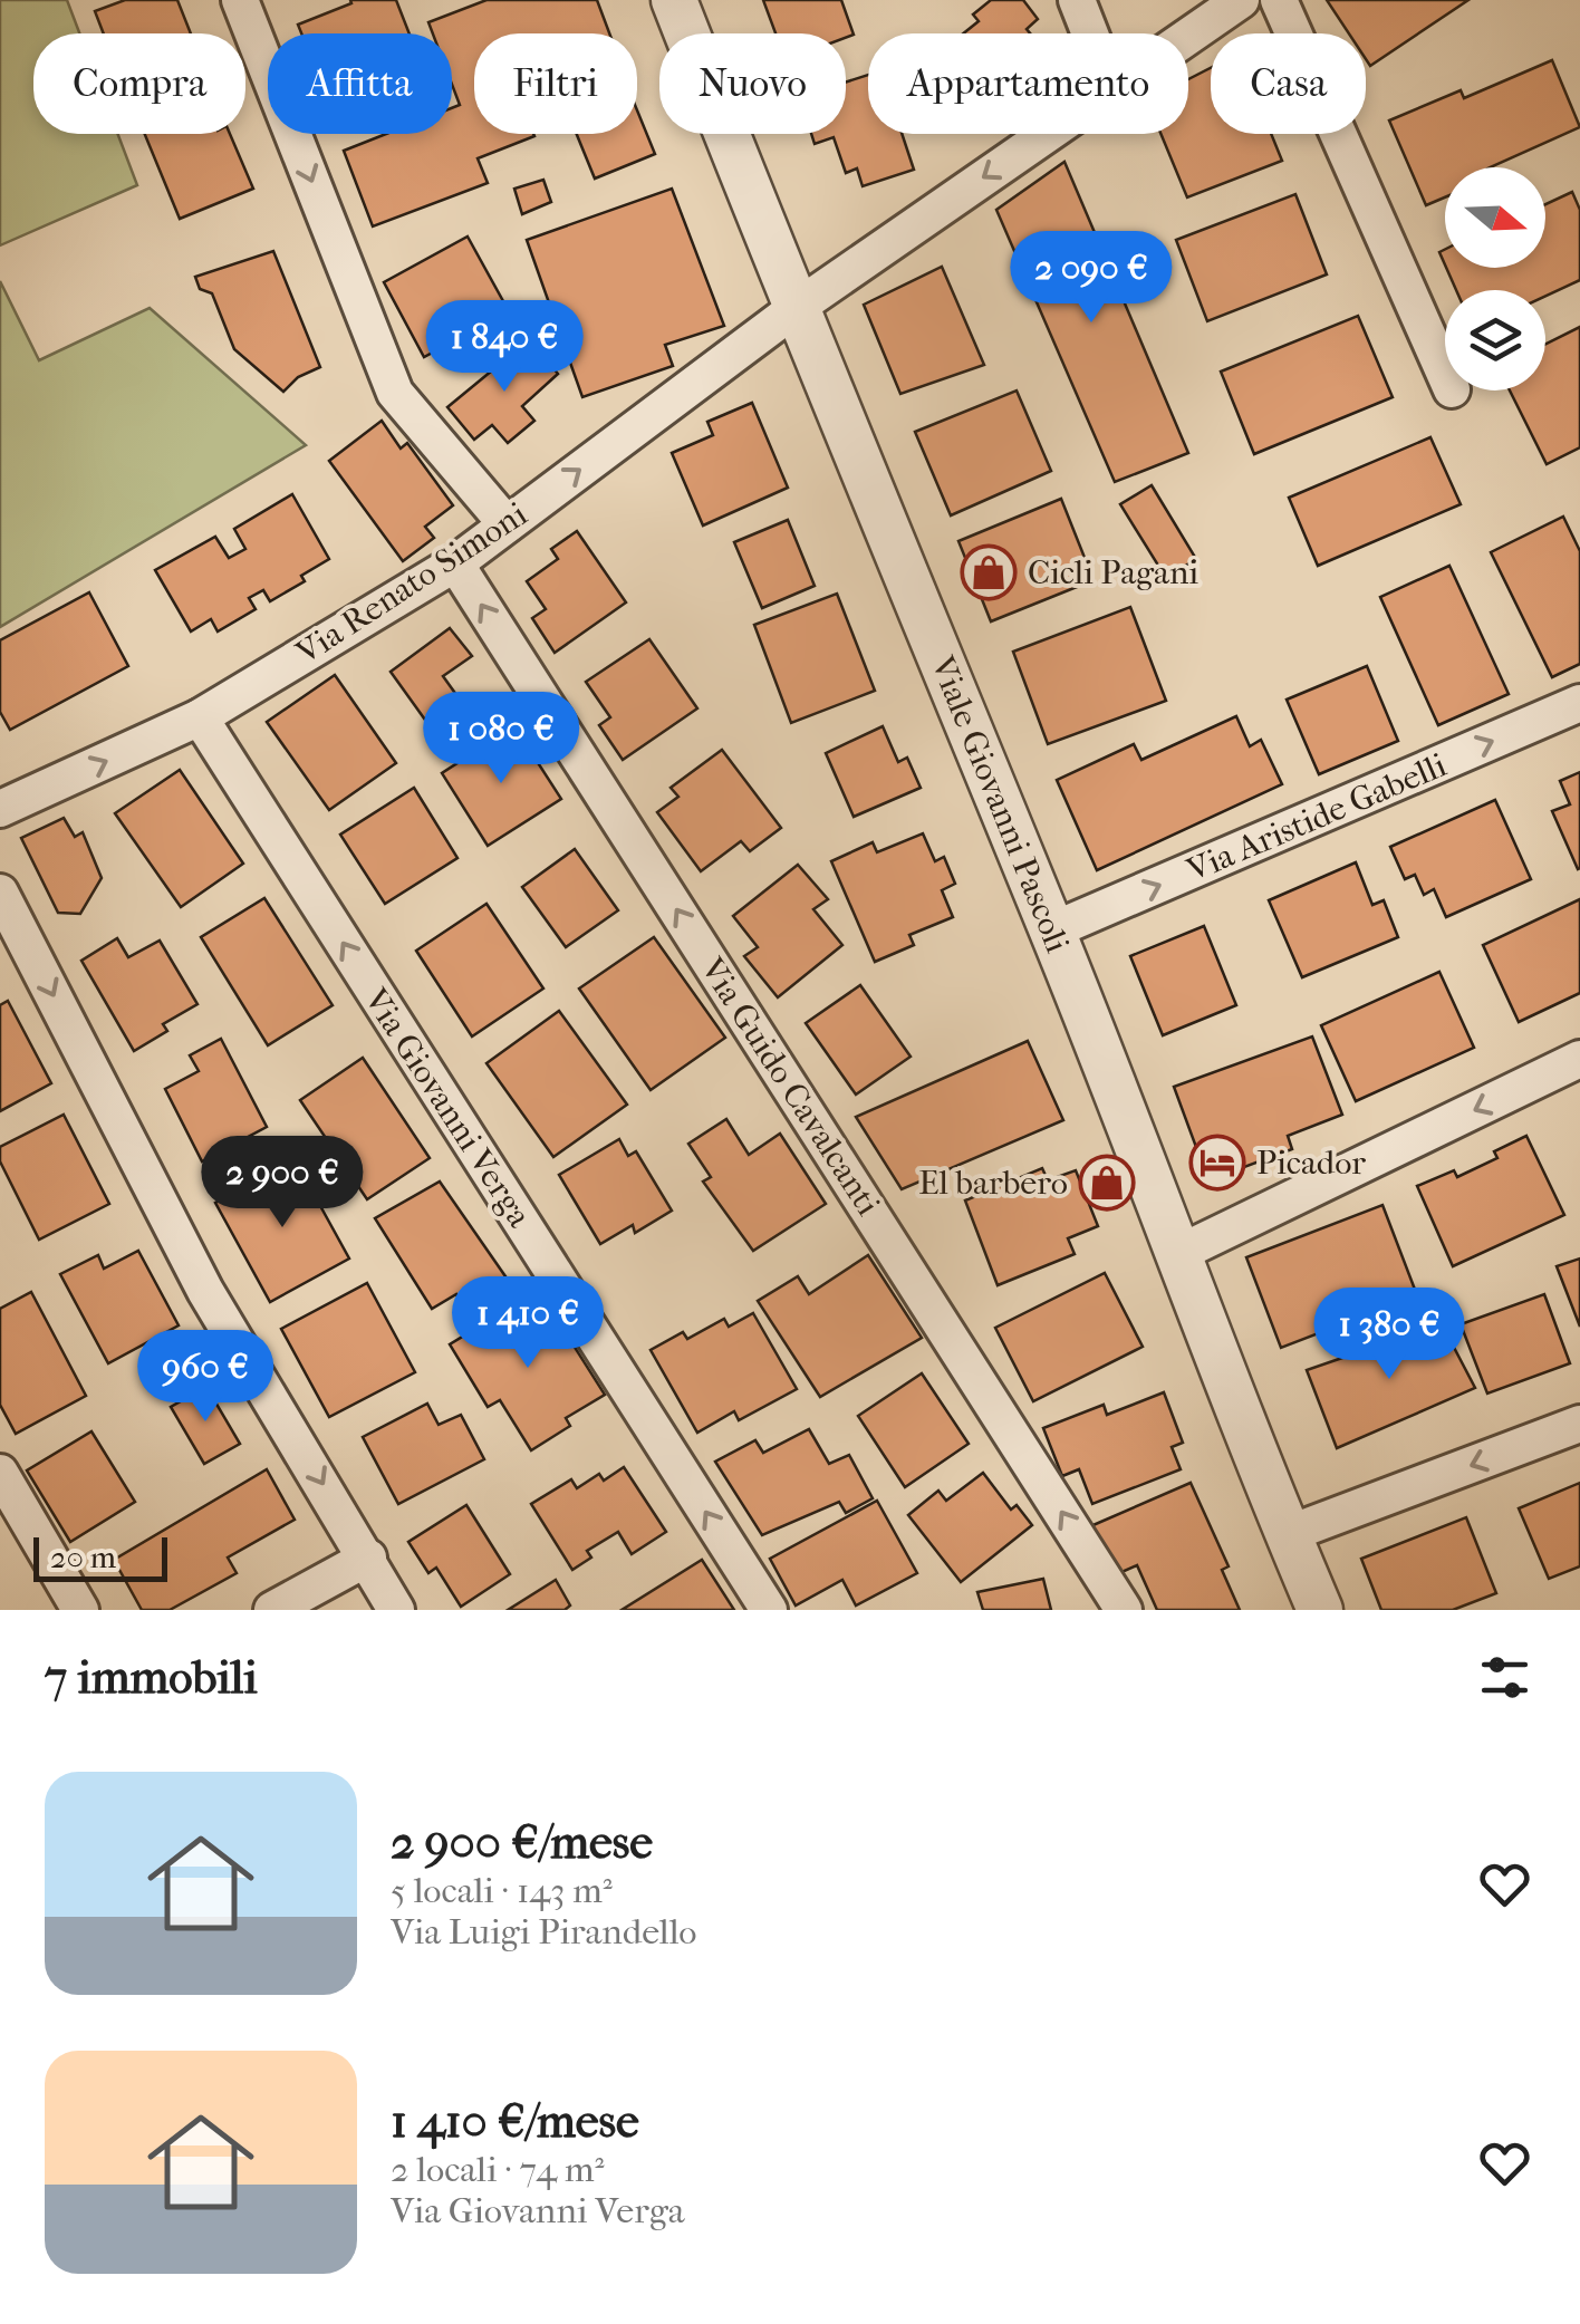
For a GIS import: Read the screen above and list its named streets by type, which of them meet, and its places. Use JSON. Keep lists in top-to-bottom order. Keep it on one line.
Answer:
{"streets":{"street":["Via Renato Simoni","Viale Giovanni Pascoli","Via Aristide Gabelli","Via Guido Cavalcanti","Via Giovanni Verga"]},"crossings":[["Via Renato Simoni","Viale Giovanni Pascoli"],["Via Renato Simoni","Via Guido Cavalcanti"],["Via Renato Simoni","Via Giovanni Verga"],["Viale Giovanni Pascoli","Via Aristide Gabelli"]],"one_way":["Via Aristide Gabelli","Via Guido Cavalcanti"],"places":{"shop":["Cicli Pagani","El barbero"],"hotel":["Picador"]},"scale_bar":"20 m","north":"right","page":{"chip":["Compra","Affitta","Filtri","Nuovo","Appartamento","Casa"],"price":["2 090 €","1 840 €","1 080 €","2 900 €","1 410 €","1 380 €","960 €"],"scale":"20 m","heading":"7 immobili","list":[{"name":"2 900 €/mese","note":"5 locali · 143 m² · Via Luigi Pirandello"},{"name":"1 410 €/mese","note":"2 locali · 74 m² · Via Giovanni Verga"}]}}
